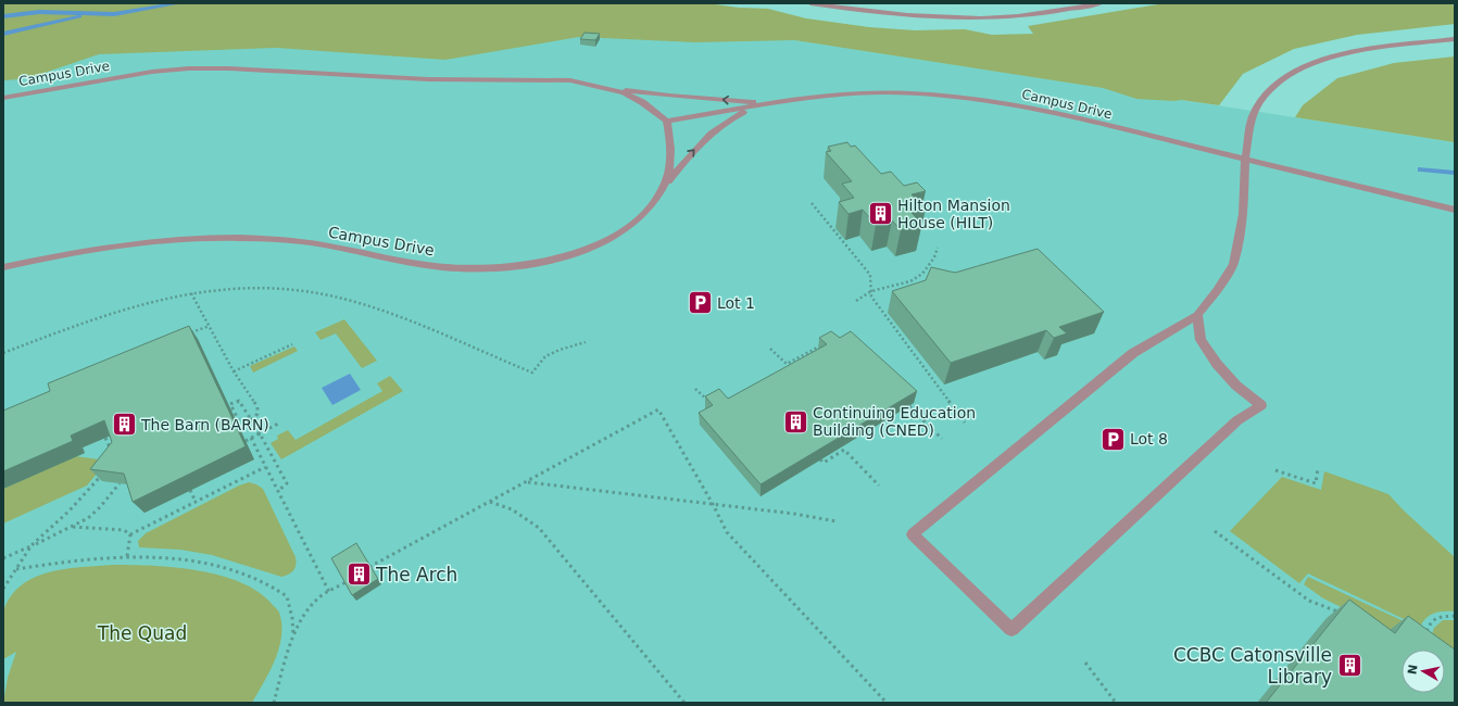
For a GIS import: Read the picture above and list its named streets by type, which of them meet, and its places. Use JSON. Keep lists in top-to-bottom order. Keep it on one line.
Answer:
{"streets":{"street":["Campus Drive"]},"parks":["The Quad"],"places":{"building":["Hilton Mansion House (HILT)","Continuing Education Building (CNED)","The Barn (BARN)","The Arch","CCBC Catonsville Library"],"parking":["Lot 1","Lot 8"]},"north":"left"}
